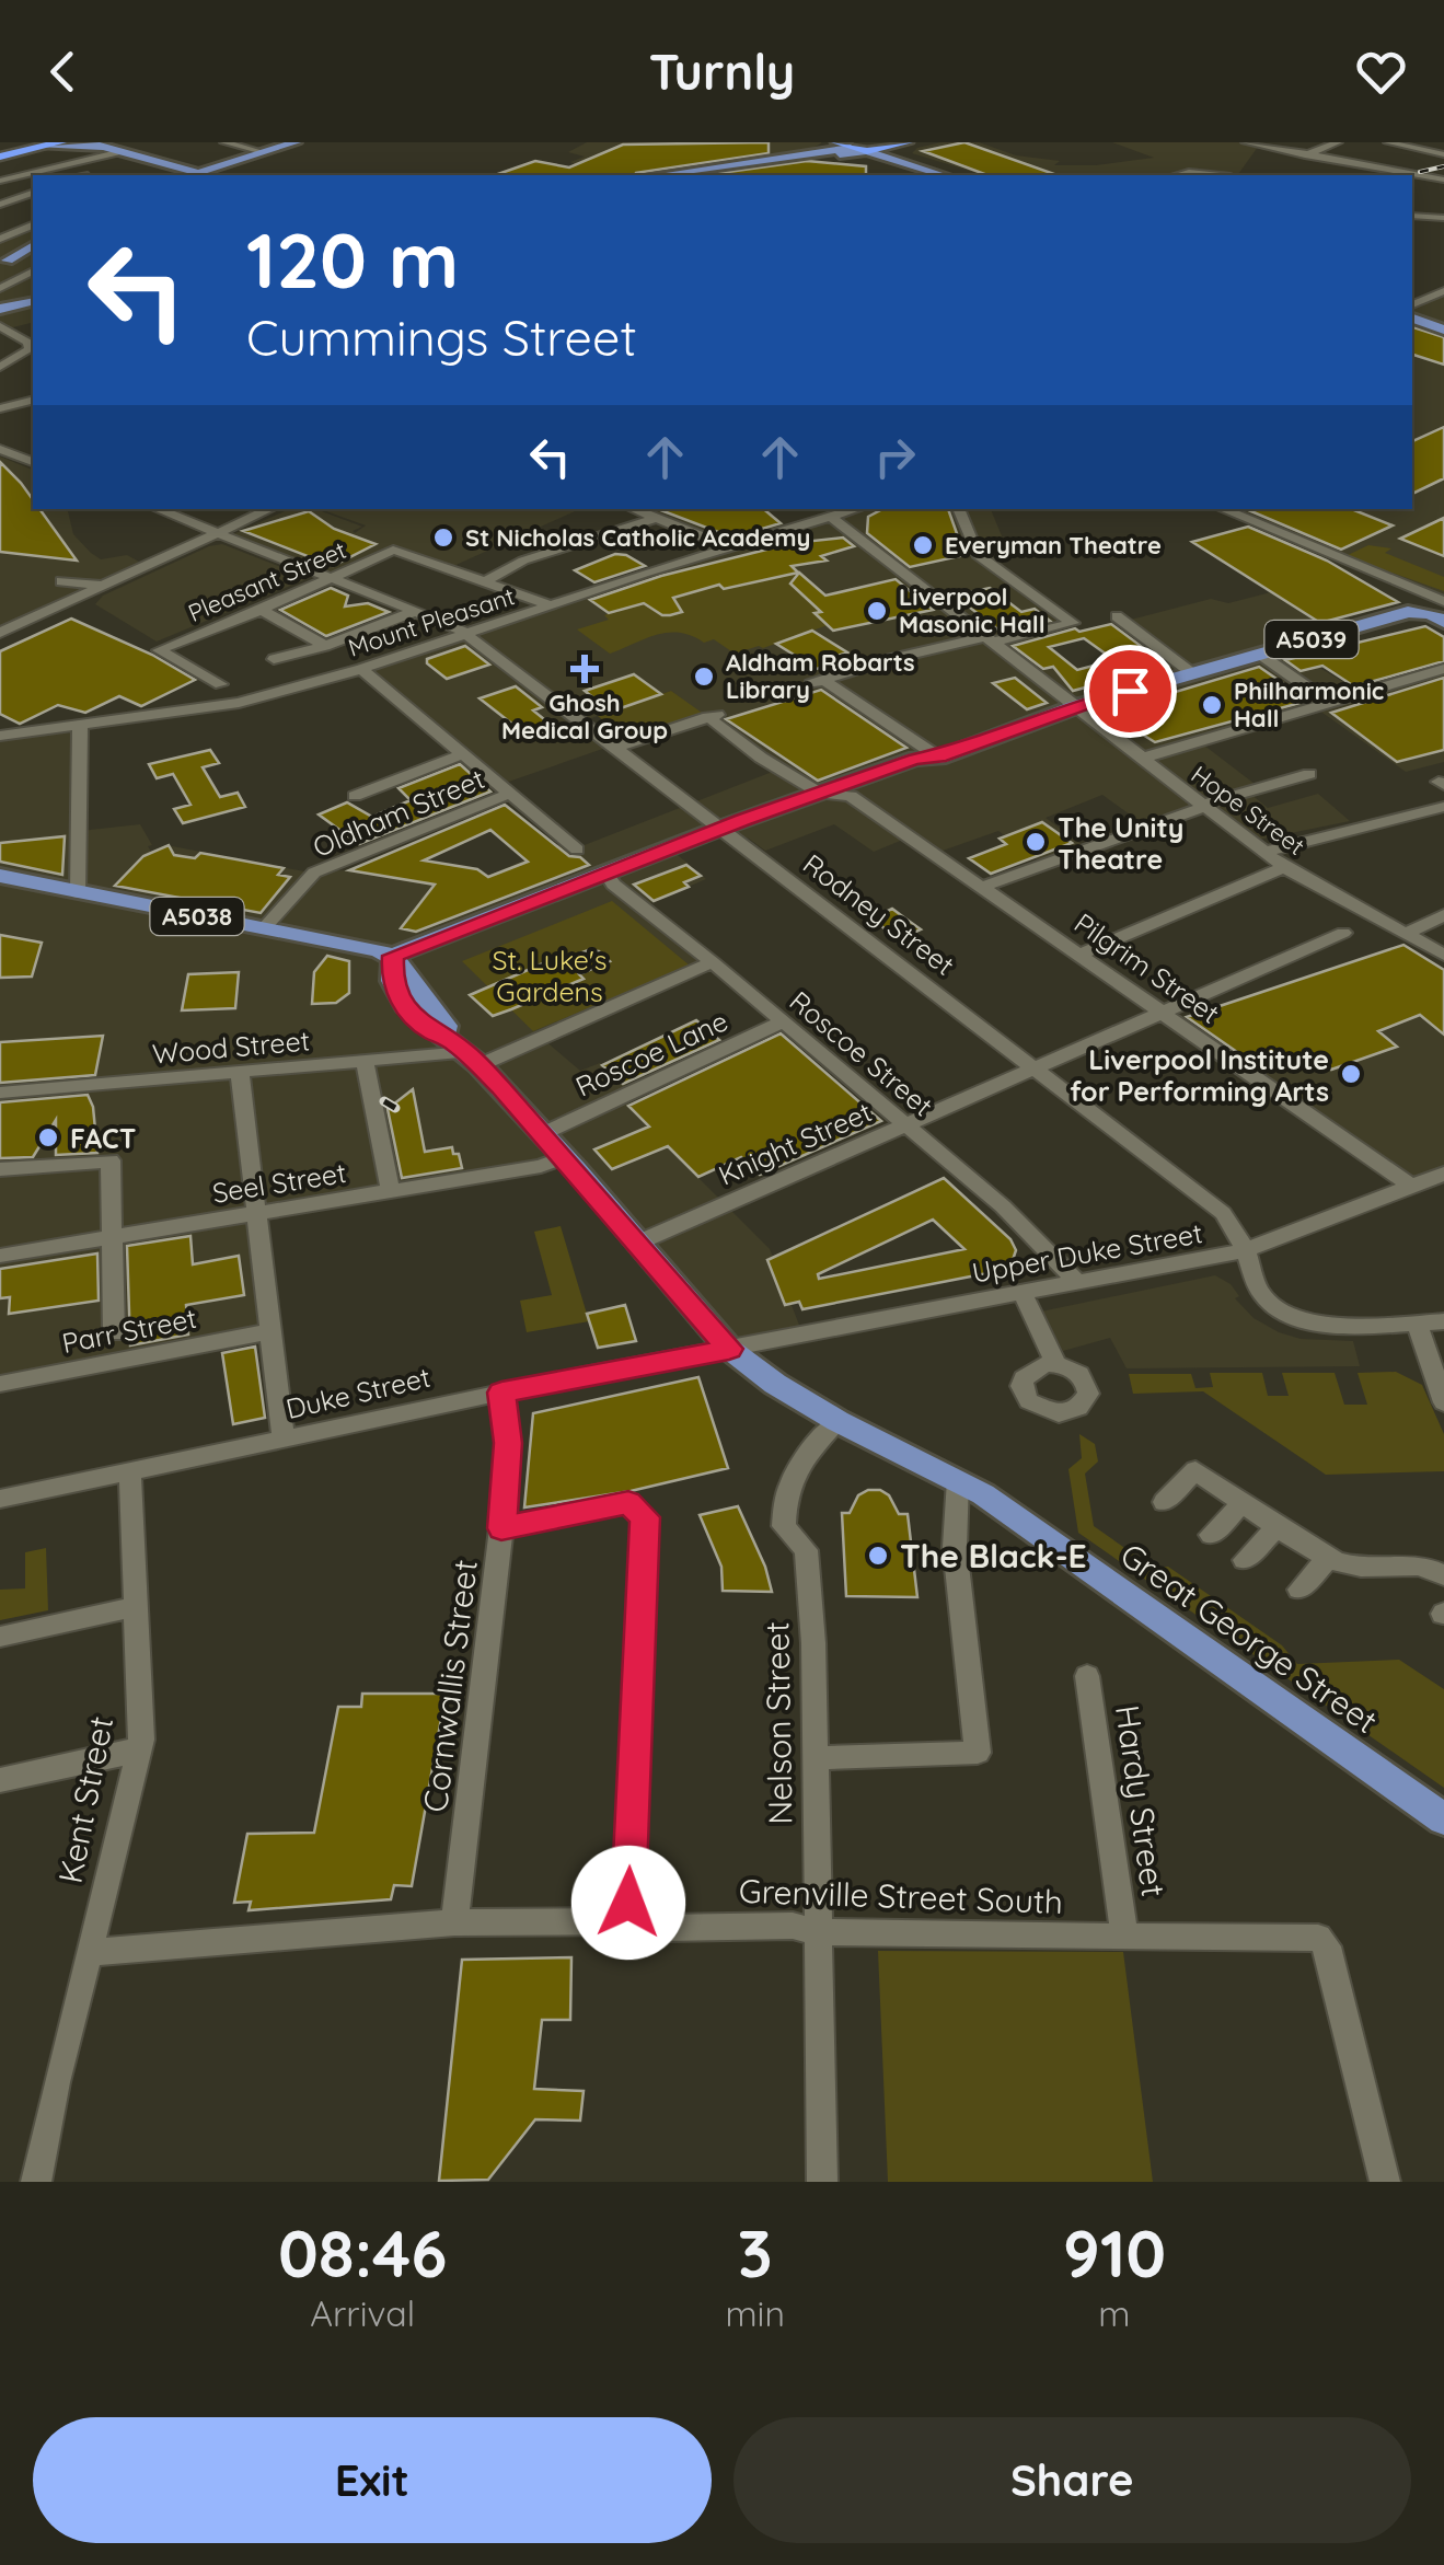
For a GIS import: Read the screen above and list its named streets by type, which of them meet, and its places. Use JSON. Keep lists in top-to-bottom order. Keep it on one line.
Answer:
{"streets":{"main road":["A5039","A5038","Great George Street"],"street":["Pleasant Street","Mount Pleasant","Hope Street","Oldham Street","Rodney Street","Pilgrim Street","Wood Street","Roscoe Lane","Roscoe Street","Knight Street","Seel Street","Upper Duke Street","Parr Street","Duke Street","Cornwallis Street","Nelson Street","Kent Street","Hardy Street","Grenville Street South"]},"crossings":[["Pleasant Street","Rodney Street"],["Mount Pleasant","Hope Street"],["Mount Pleasant","Rodney Street"],["A5039","Hope Street"],["A5039","Rodney Street"],["A5039","A5038"],["A5039","Pilgrim Street"],["A5039","Roscoe Street"],["A5039","Great George Street"],["Oldham Street","A5038"],["Rodney Street","Knight Street"],["Rodney Street","Upper Duke Street"],["A5038","Great George Street"],["Pilgrim Street","Knight Street"],["Pilgrim Street","Upper Duke Street"],["Wood Street","Roscoe Street"],["Wood Street","Great George Street"],["Roscoe Lane","Roscoe Street"],["Roscoe Lane","Great George Street"],["Roscoe Street","Knight Street"],["Roscoe Street","Upper Duke Street"],["Knight Street","Great George Street"],["Seel Street","Great George Street"],["Upper Duke Street","Duke Street"],["Upper Duke Street","Great George Street"],["Duke Street","Great George Street"],["Duke Street","Cornwallis Street"],["Duke Street","Kent Street"],["Great George Street","Nelson Street"],["Cornwallis Street","Grenville Street South"],["Nelson Street","Grenville Street South"],["Kent Street","Grenville Street South"],["Hardy Street","Grenville Street South"]],"parks":["St. Luke's Gardens"],"places":{"other":["St Nicholas Catholic Academy","Everyman Theatre","Liverpool Masonic Hall","Aldham Robarts Library","Philharmonic Hall","The Unity Theatre","Liverpool Institute for Performing Arts","FACT","The Black-E"],"health":["Ghosh Medical Group"]},"page":{"header":"Turnly","turn":["120 m","Cummings Street"],"eta":["08:46","Arrival","3","min","910","m"],"buttons":["Exit","Share"]}}
